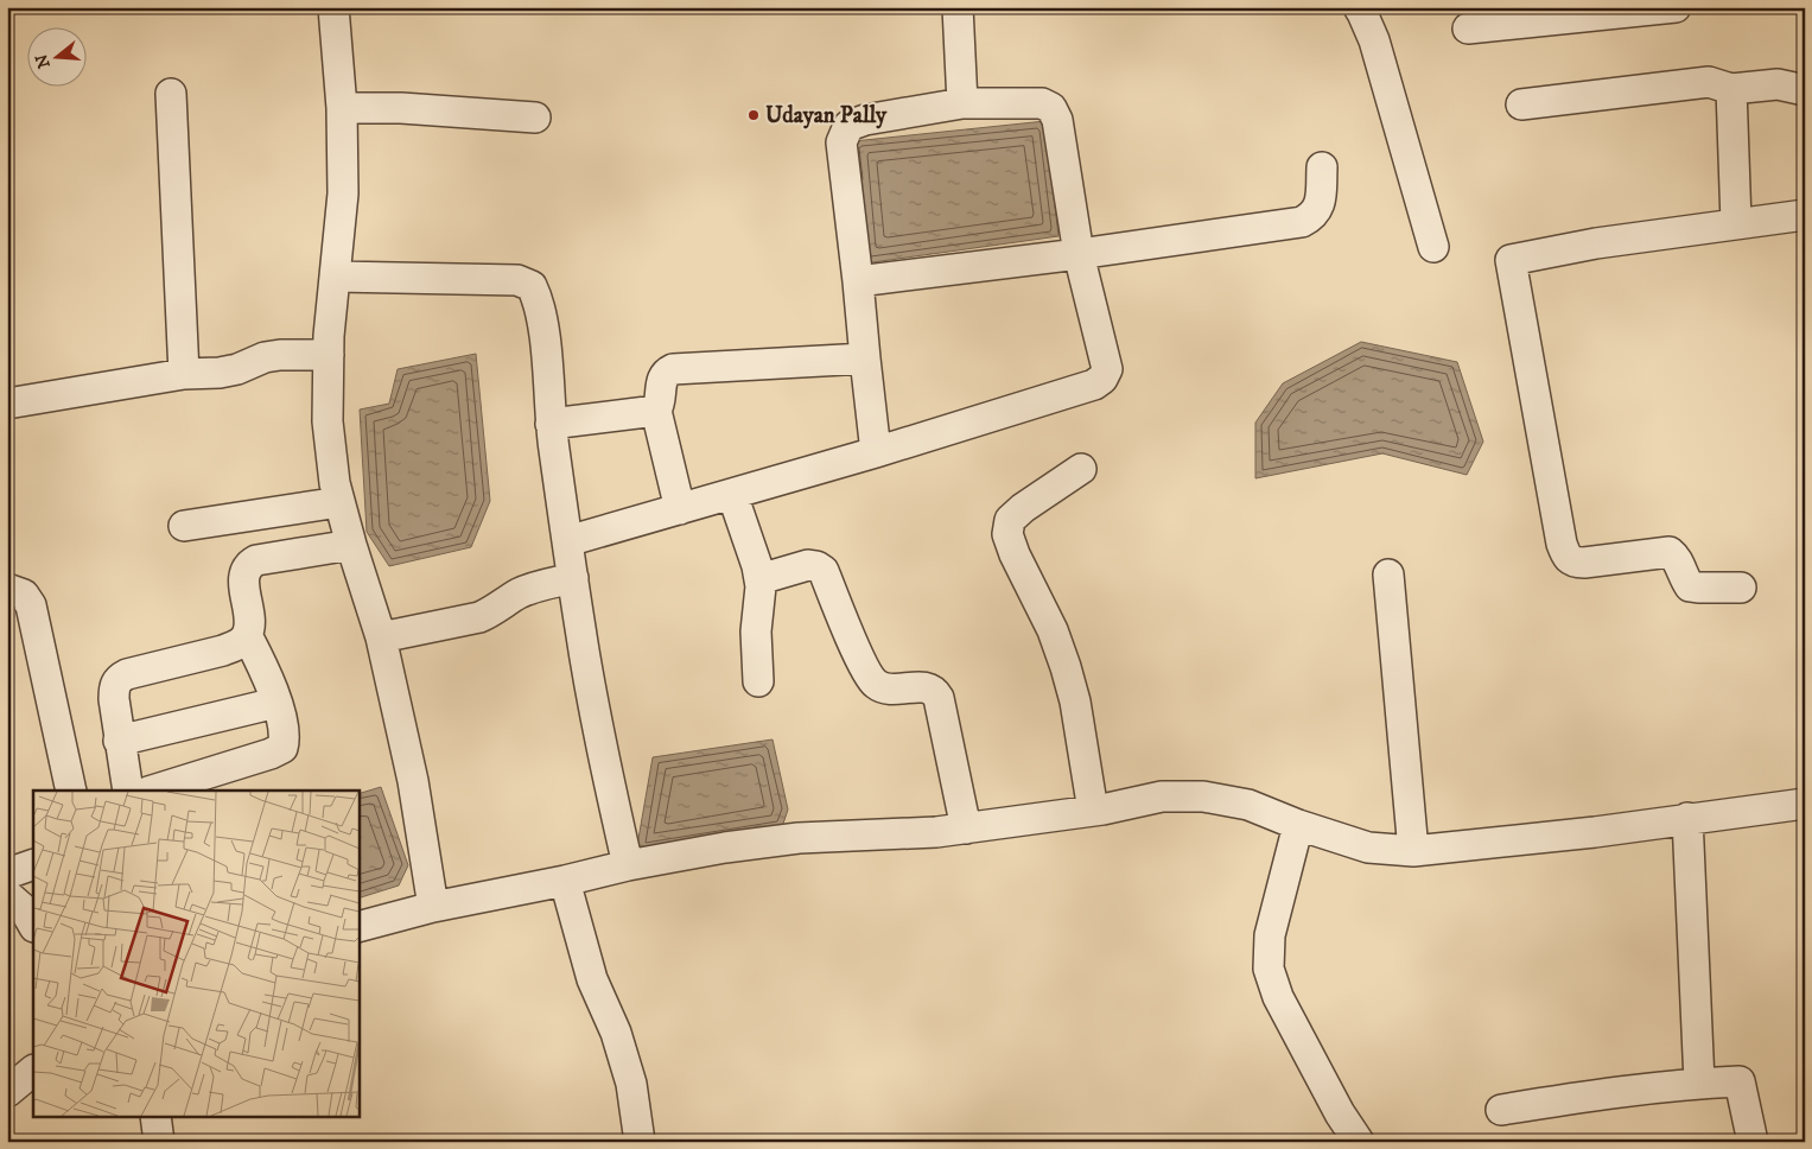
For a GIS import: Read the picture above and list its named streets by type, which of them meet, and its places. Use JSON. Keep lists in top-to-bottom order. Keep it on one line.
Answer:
{"places":["Udayan Pally"],"north":"left"}
